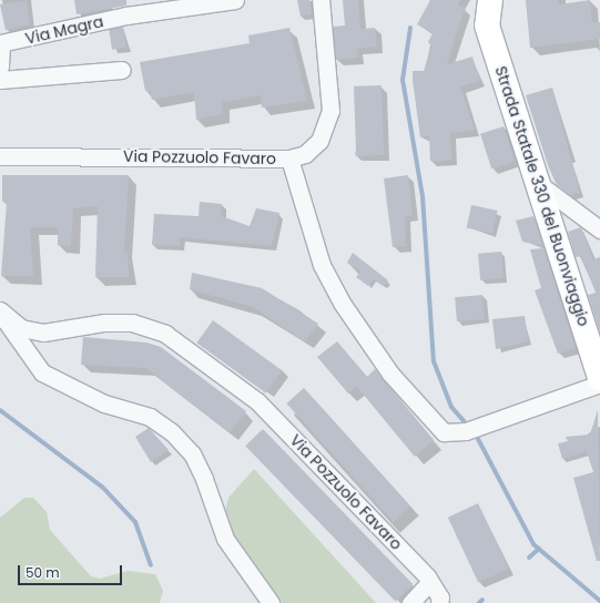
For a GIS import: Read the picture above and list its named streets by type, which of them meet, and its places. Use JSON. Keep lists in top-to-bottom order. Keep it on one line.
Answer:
{"streets":{"main road":["Strada Statale 330 del Buonviaggio"],"street":["Via Magra","Via Pozzuolo Favaro"]},"scale_bar":"50 m"}
